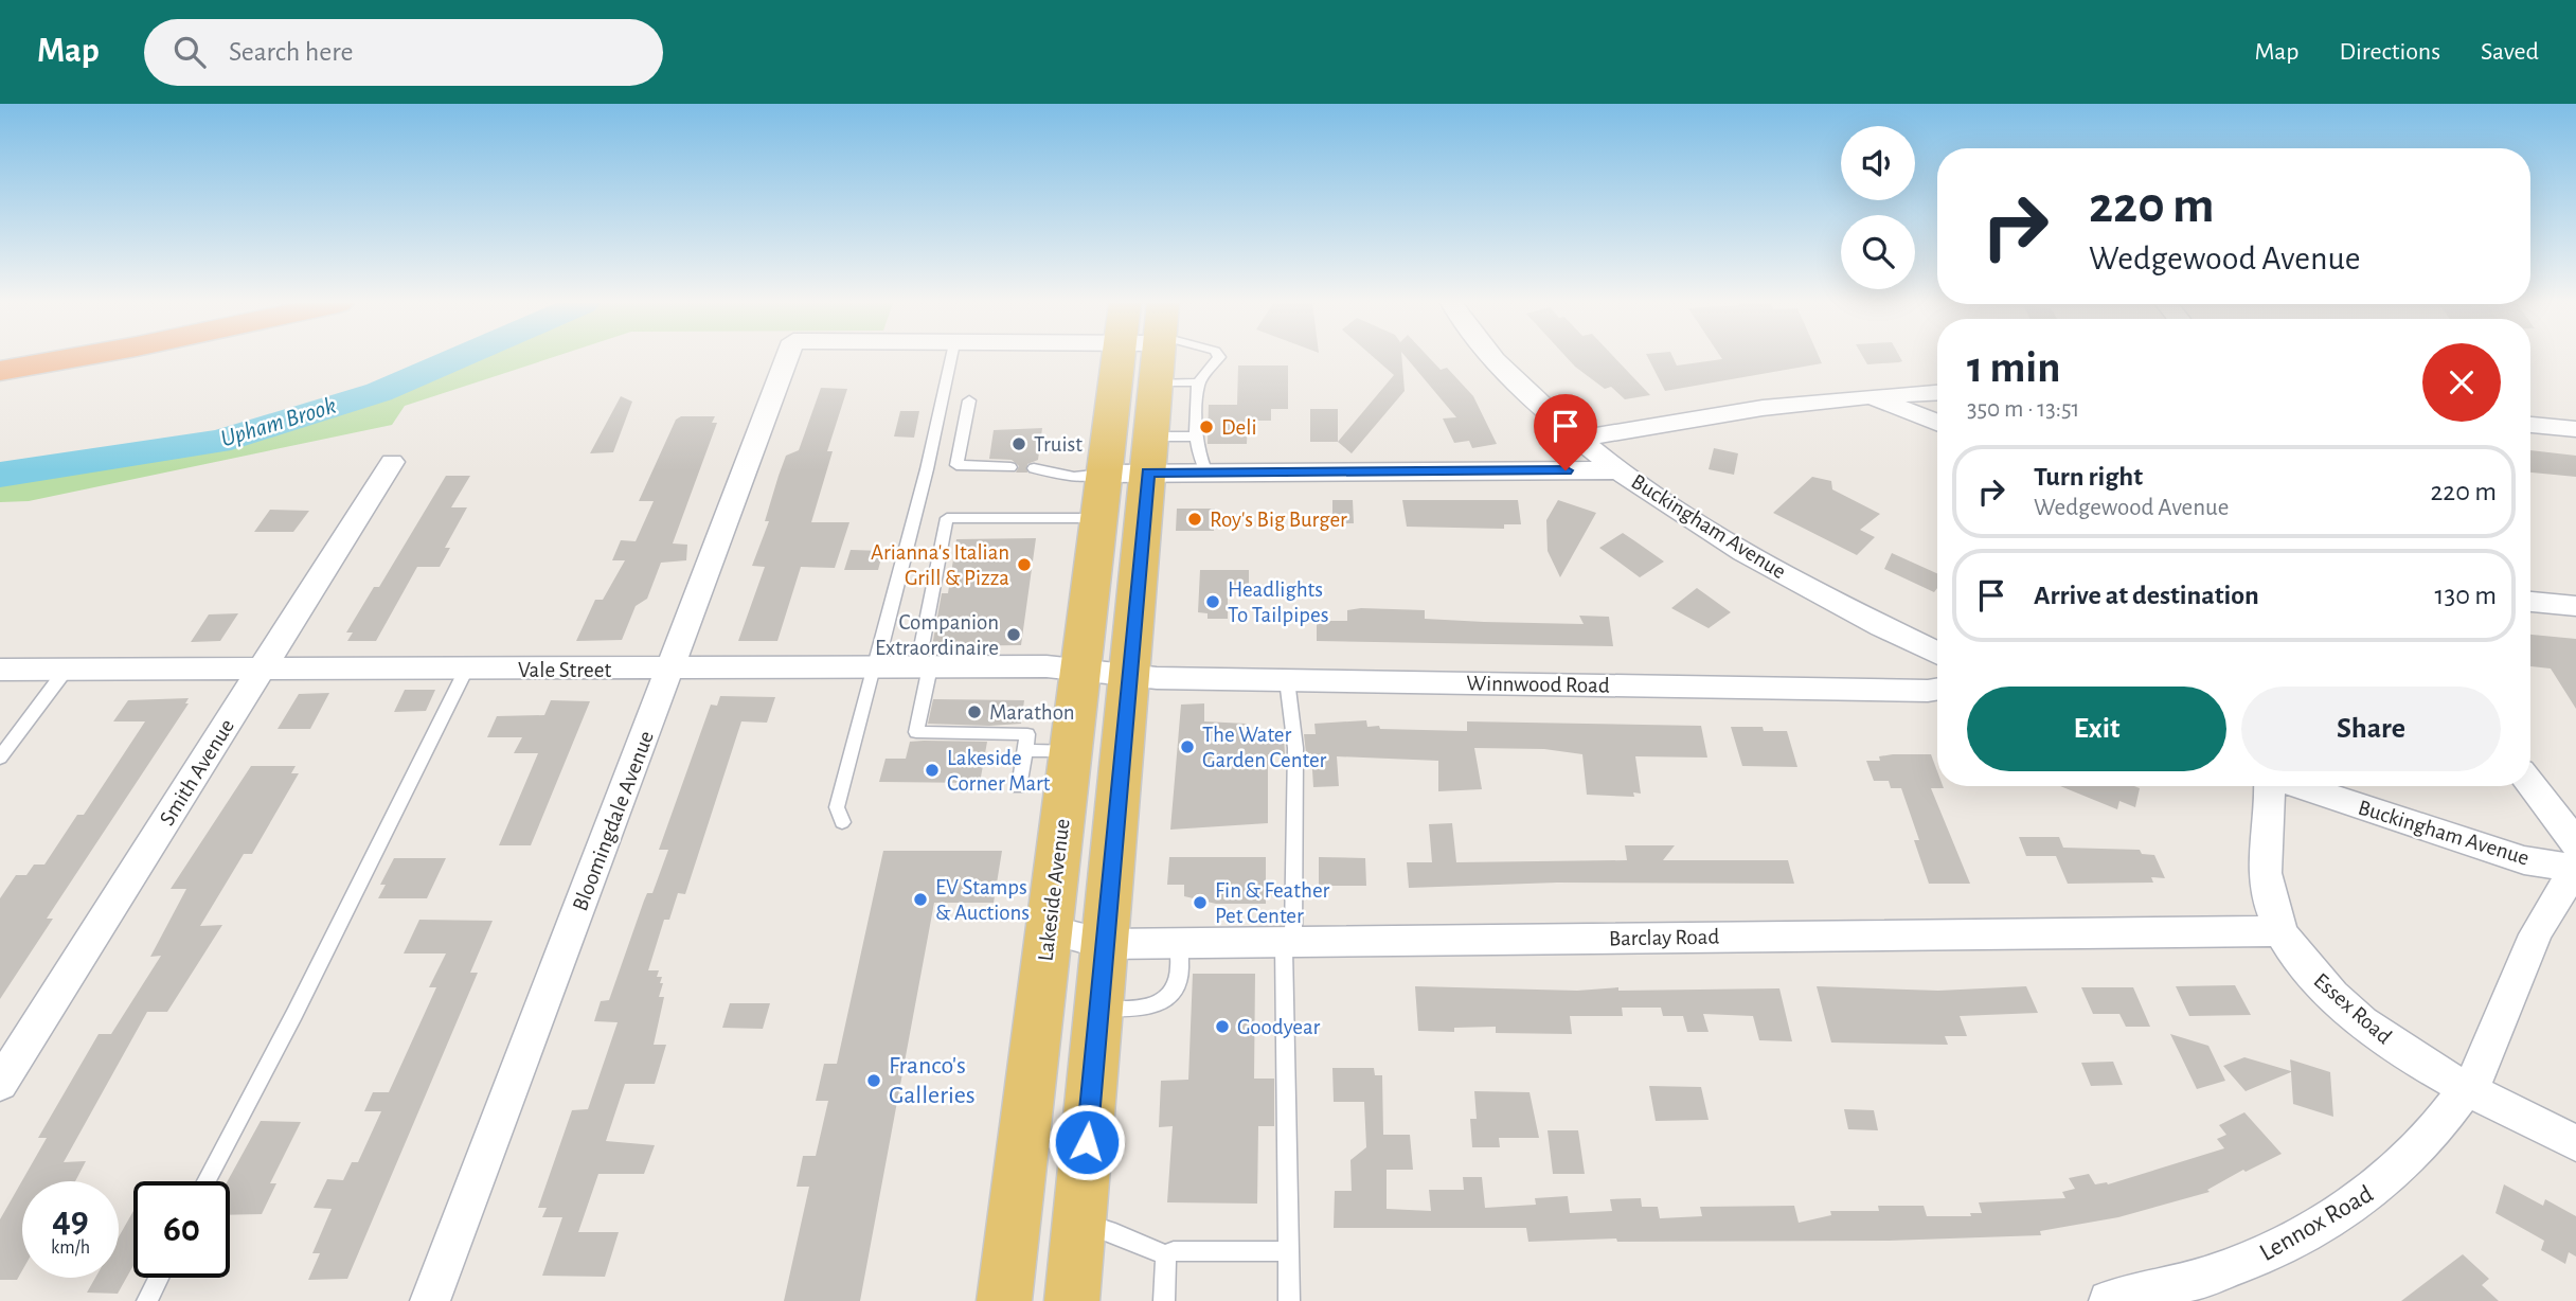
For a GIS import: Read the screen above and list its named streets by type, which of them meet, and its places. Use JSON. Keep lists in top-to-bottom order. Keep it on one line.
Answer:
{"streets":{"main road":["Lakeside Avenue"],"street":["Buckingham Avenue","Vale Street","Winnwood Road","Smith Avenue","Bloomingdale Avenue","Barclay Road","Essex Road","Lennox Road"]},"crossings":[["Vale Street","Winnwood Road"],["Vale Street","Smith Avenue"],["Vale Street","Bloomingdale Avenue"],["Vale Street","Lakeside Avenue"],["Winnwood Road","Lakeside Avenue"],["Lakeside Avenue","Barclay Road"],["Barclay Road","Essex Road"],["Essex Road","Lennox Road"]],"water":["Upham Brook"],"places":["Deli","Truist","Roy's Big Burger","Arianna's Italian Grill & Pizza","Headlights To Tailpipes","Companion Extraordinaire","Marathon","The Water Garden Center","Lakeside Corner Mart","EV Stamps & Auctions","Fin & Feather Pet Center","Goodyear","Franco's Galleries"],"page":{"header":"Map","search":"Search here","nav":["Map","Directions","Saved"],"turn":["220 m","Wedgewood Avenue"],"heading":["1 min","350 m · 13:51"],"list":[{"name":"Turn right","note":"Wedgewood Avenue","value":"220 m"},{"name":"Arrive at destination","value":"130 m"}],"buttons":["Exit","Share"],"speed":"49 km/h","limit":"60"}}
